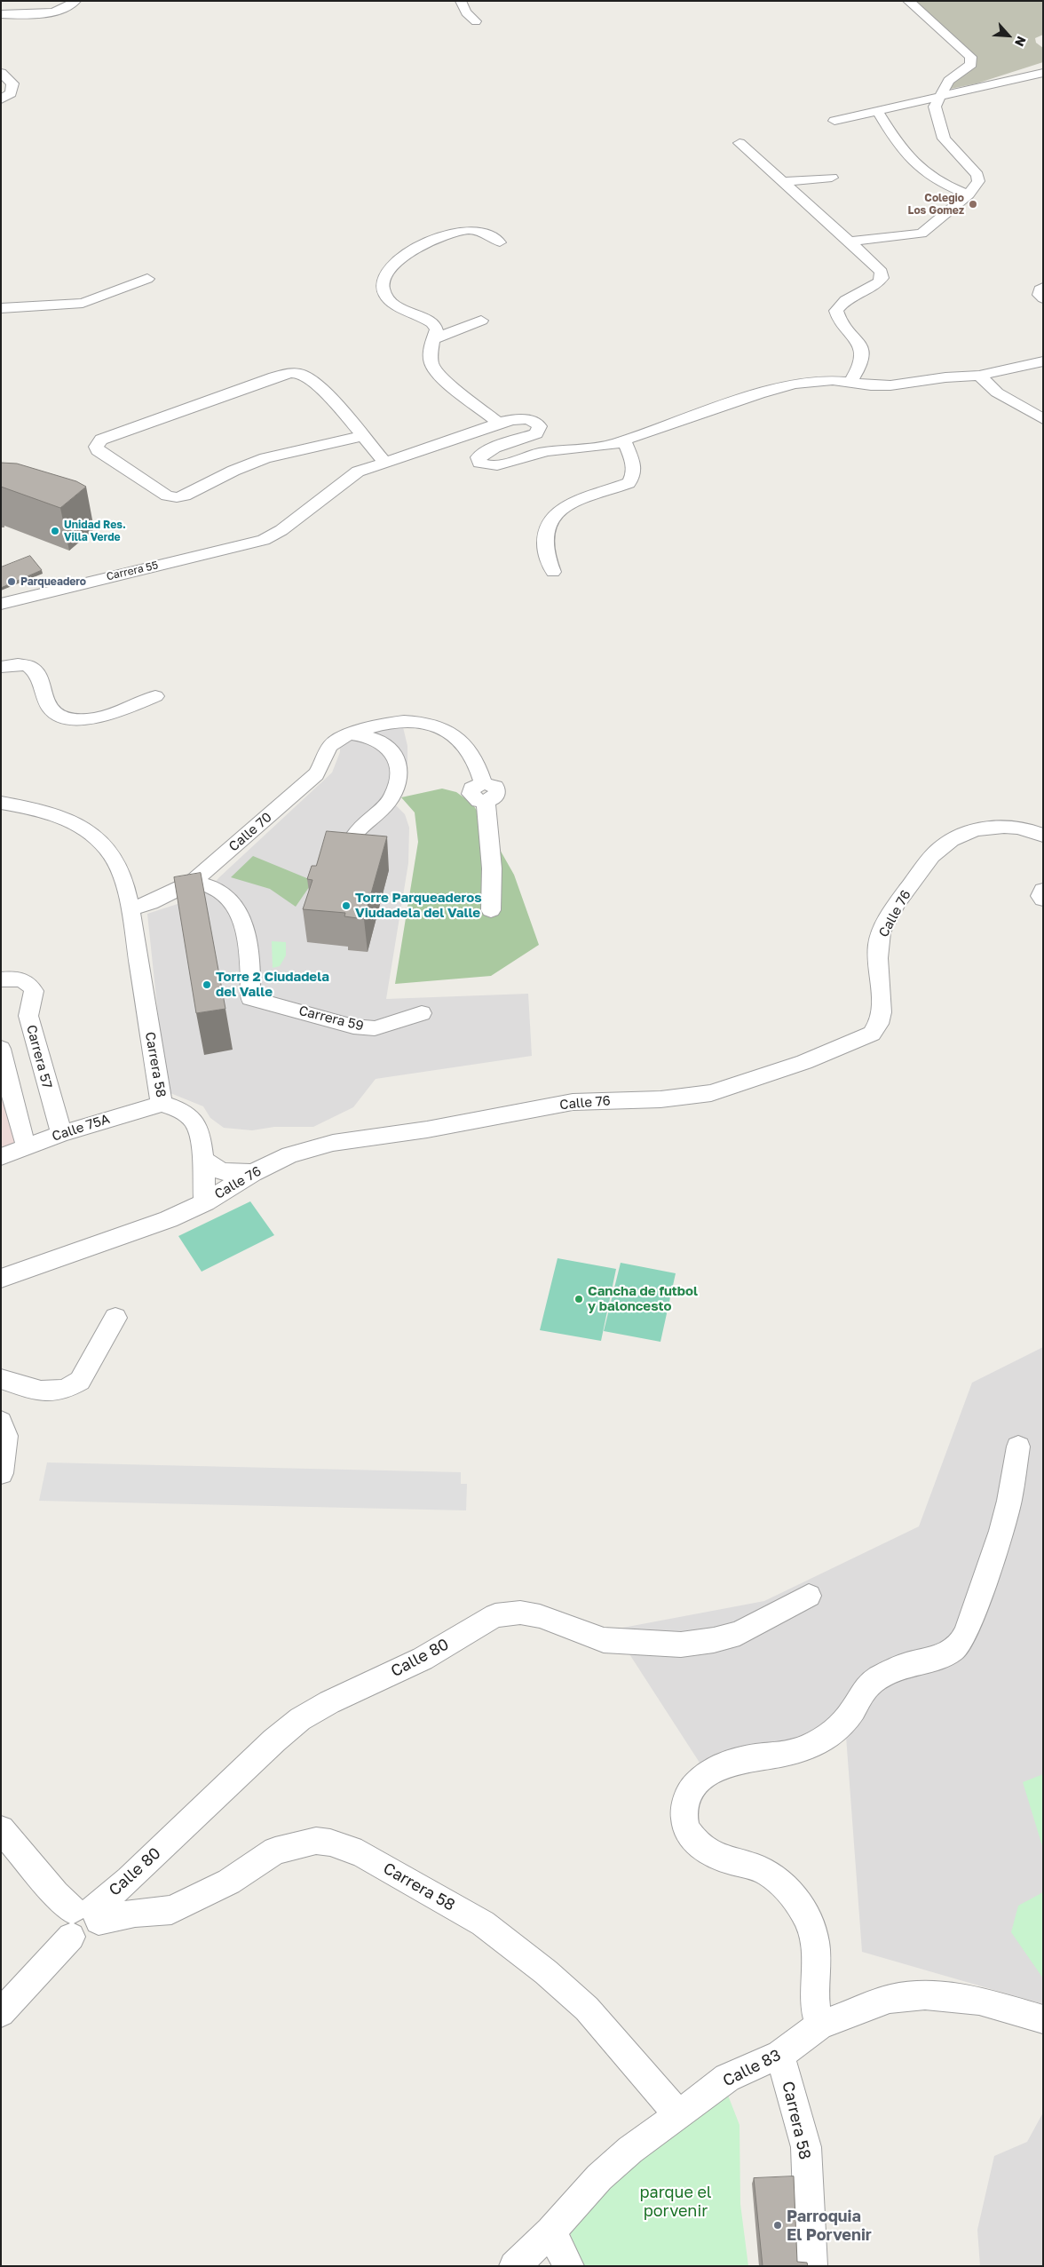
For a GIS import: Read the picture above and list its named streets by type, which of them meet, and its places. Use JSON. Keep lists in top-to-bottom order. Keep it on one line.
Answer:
{"streets":{"street":["Carrera 55","Calle 70","Calle 76","Carrera 59","Carrera 57","Carrera 58","Calle 75A","Calle 80","Calle 83"]},"crossings":[["Calle 70","Carrera 59"],["Calle 70","Carrera 58"],["Calle 76","Carrera 58"],["Carrera 57","Calle 75A"],["Carrera 58","Calle 75A"],["Carrera 58","Calle 80"],["Carrera 58","Calle 83"]],"parks":["parque el porvenir"],"places":["Colegio Los Gomez","Unidad Res. Villa Verde","Parqueadero","Torre Parqueaderos Viudadela del Valle","Torre 2 Ciudadela del Valle","Cancha de futbol y baloncesto","Parroquia El Porvenir"],"north":"bottom right"}
